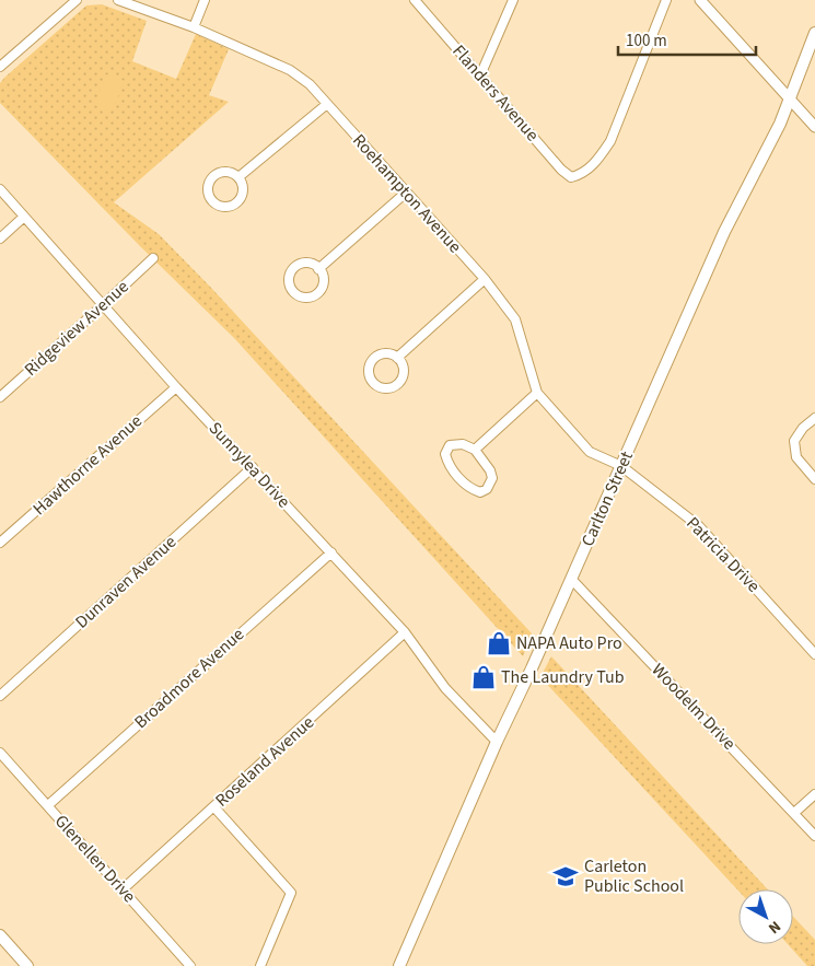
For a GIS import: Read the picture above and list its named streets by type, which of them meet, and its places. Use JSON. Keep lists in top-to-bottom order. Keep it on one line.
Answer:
{"streets":{"main road":["Carlton Street"],"street":["Flanders Avenue","Roehampton Avenue","Ridgeview Avenue","Hawthorne Avenue","Sunnylea Drive","Patricia Drive","Dunraven Avenue","Broadmore Avenue","Woodelm Drive","Roseland Avenue","Glenellen Drive"]},"crossings":[["Roehampton Avenue","Carlton Street"],["Roehampton Avenue","Patricia Drive"],["Ridgeview Avenue","Sunnylea Drive"],["Hawthorne Avenue","Sunnylea Drive"],["Sunnylea Drive","Carlton Street"],["Sunnylea Drive","Dunraven Avenue"],["Sunnylea Drive","Broadmore Avenue"],["Sunnylea Drive","Roseland Avenue"],["Carlton Street","Patricia Drive"],["Carlton Street","Woodelm Drive"],["Broadmore Avenue","Glenellen Drive"],["Roseland Avenue","Glenellen Drive"]],"places":{"shop":["NAPA Auto Pro","The Laundry Tub"],"school or university":["Carleton Public School"]},"scale_bar":"100 m","north":"bottom right"}
